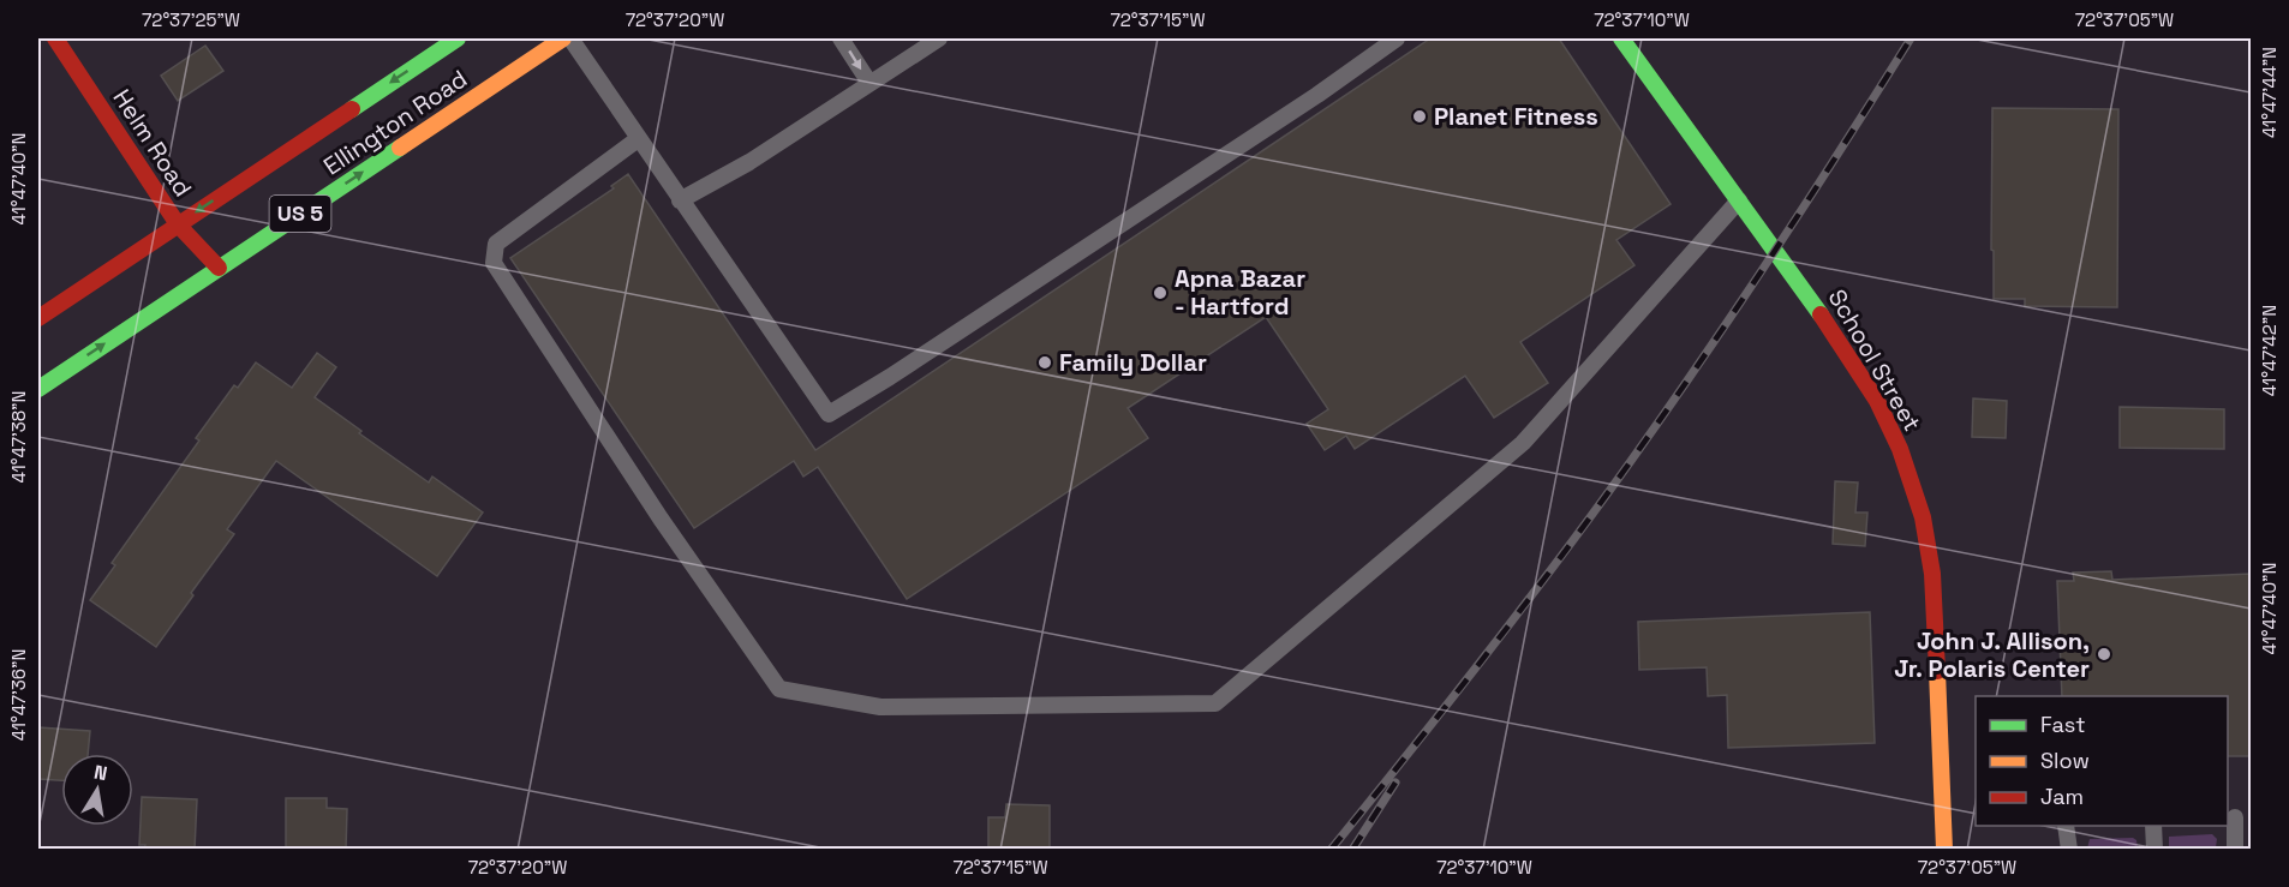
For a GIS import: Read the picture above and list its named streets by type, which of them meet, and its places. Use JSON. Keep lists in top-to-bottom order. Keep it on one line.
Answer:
{"streets":{"main road":["Ellington Road","Helm Road","US 5","School Street"]},"crossings":[["Ellington Road","Helm Road"]],"places":["Planet Fitness","Apna Bazar - Hartford","Family Dollar","John J. Allison, Jr. Polaris Center"],"legend":["Fast","Slow","Jam"],"north":"top","coordinates":["72°37'25\"W","72°37'20\"W","72°37'15\"W","72°37'10\"W","72°37'05\"W","41°47'44\"N","41°47'40\"N","41°47'42\"N","41°47'38\"N","41°47'36\"N"]}
